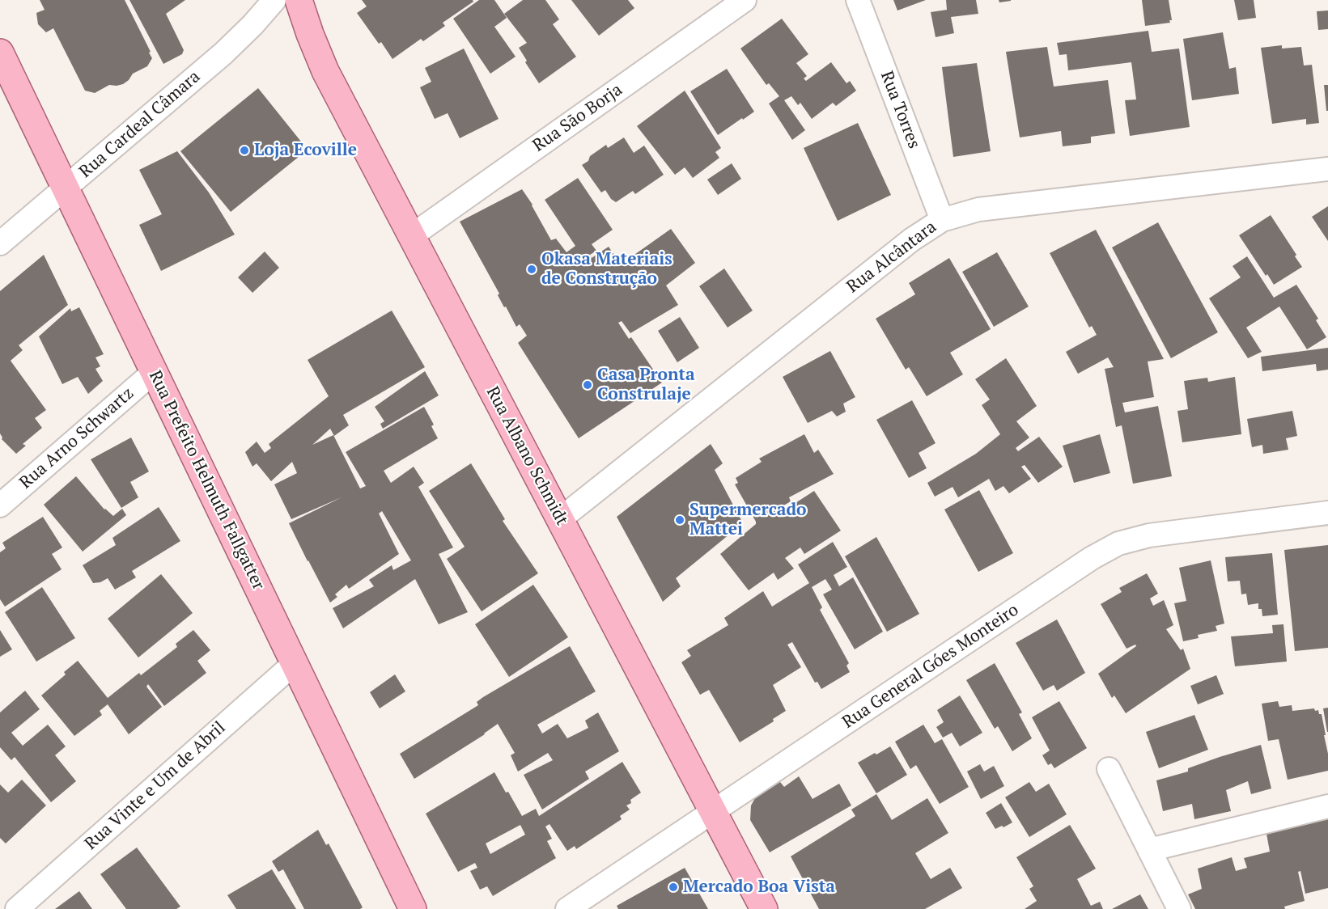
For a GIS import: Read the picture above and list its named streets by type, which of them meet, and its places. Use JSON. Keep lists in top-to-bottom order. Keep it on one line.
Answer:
{"streets":{"main road":["Rua Albano Schmidt","Rua Prefeito Helmuth Fallgatter"],"street":["Rua Torres","Rua São Borja","Rua Cardeal Câmara","Rua Alcântara","Rua Arno Schwartz","Rua General Góes Monteiro","Rua Vinte e Um de Abril"]},"crossings":[["Rua Torres","Rua Alcântara"],["Rua São Borja","Rua Albano Schmidt"],["Rua Cardeal Câmara","Rua Prefeito Helmuth Fallgatter"],["Rua Alcântara","Rua Albano Schmidt"],["Rua Arno Schwartz","Rua Prefeito Helmuth Fallgatter"],["Rua Albano Schmidt","Rua General Góes Monteiro"],["Rua Prefeito Helmuth Fallgatter","Rua Vinte e Um de Abril"]],"places":["Loja Ecoville","Okasa Materiais de Construção","Casa Pronta Construlaje","Supermercado Mattei","Mercado Boa Vista"]}
